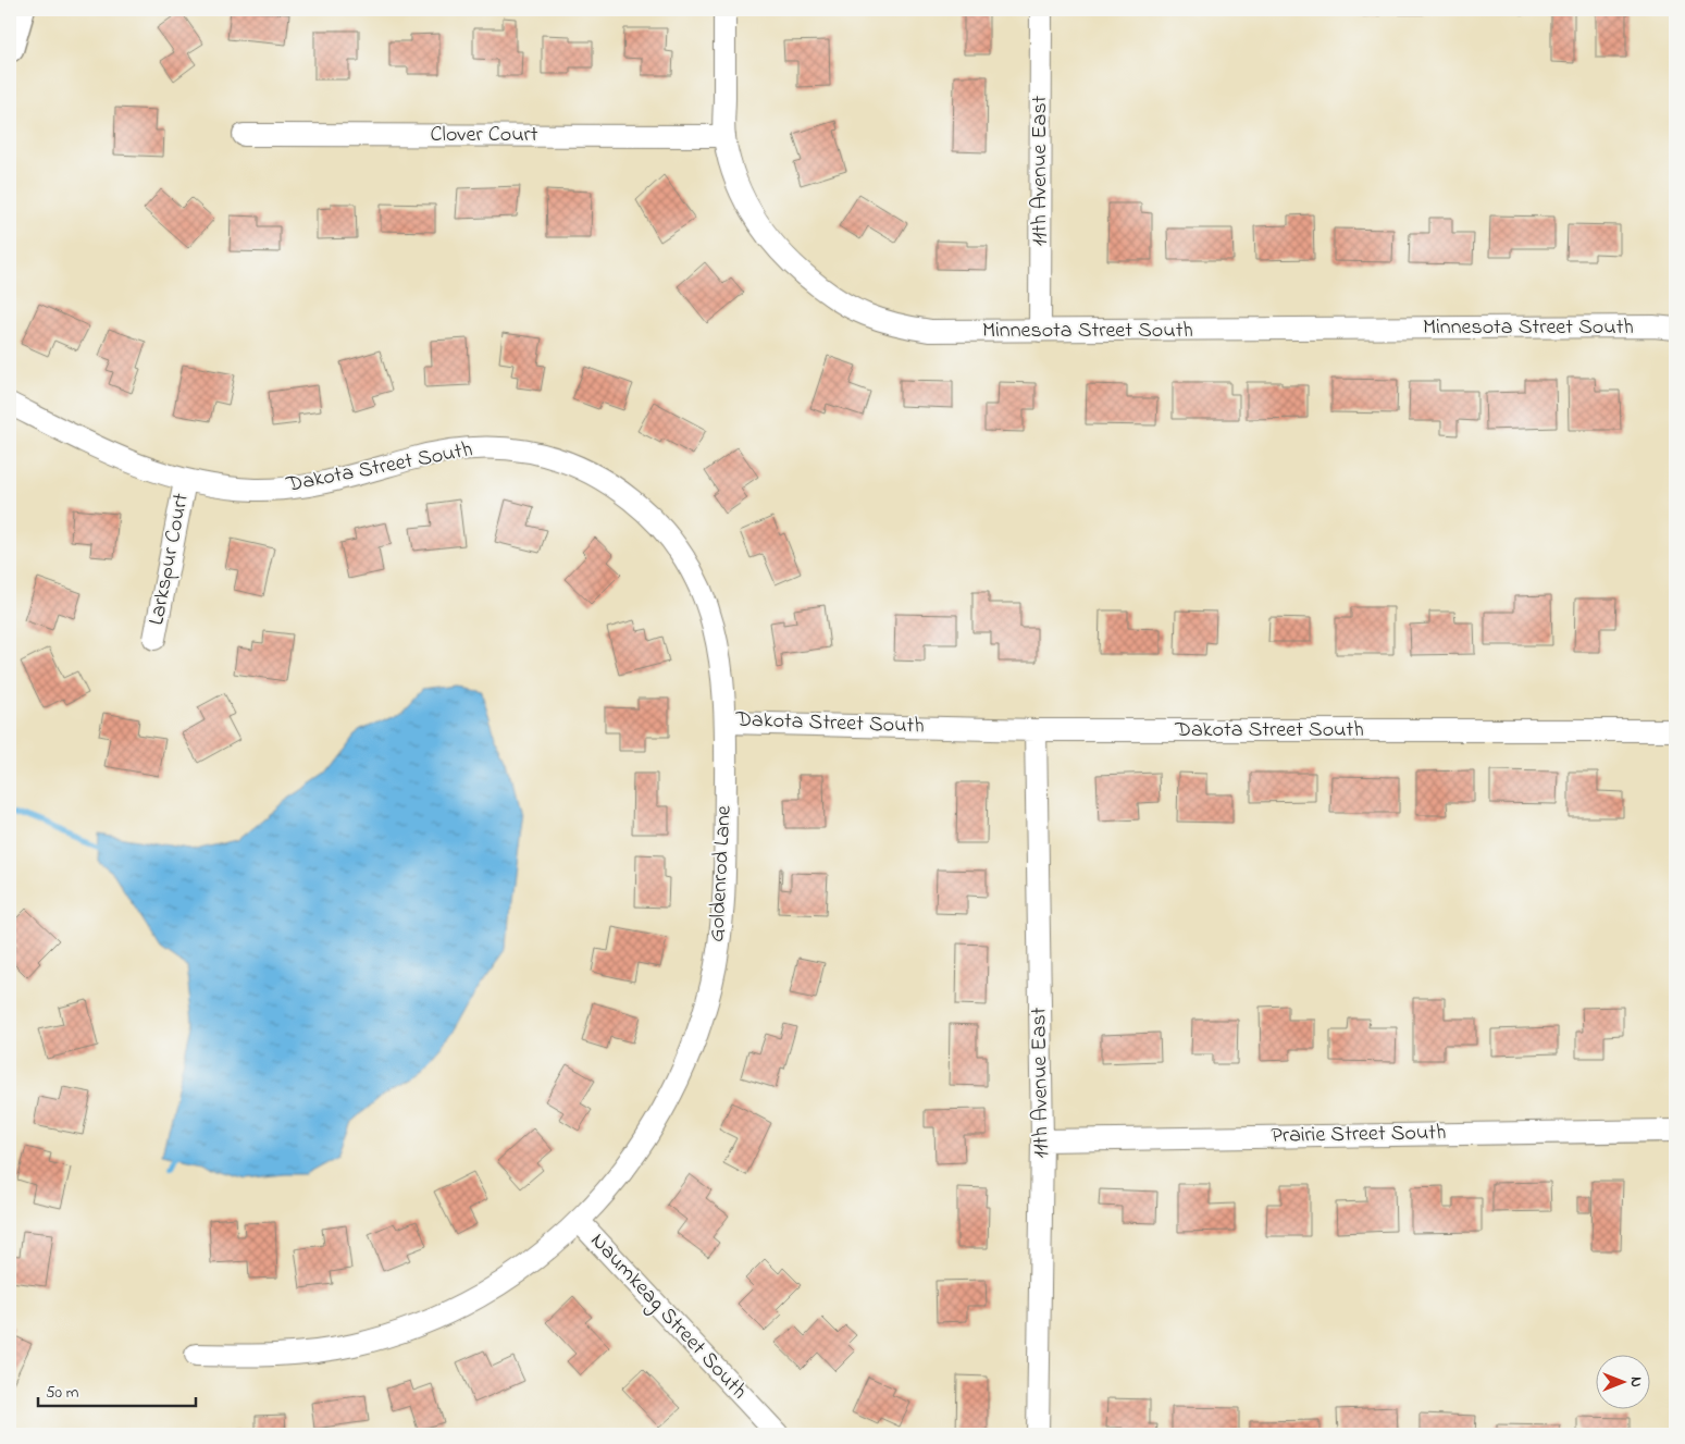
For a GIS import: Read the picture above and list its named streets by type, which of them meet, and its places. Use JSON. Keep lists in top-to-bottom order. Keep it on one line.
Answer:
{"streets":{"street":["Clover Court","11th Avenue East","Minnesota Street South","Dakota Street South","Larkspur Court","Goldenrod Lane","Prairie Street South","Naumkeag Street South"]},"crossings":[["Clover Court","Minnesota Street South"],["11th Avenue East","Minnesota Street South"],["11th Avenue East","Dakota Street South"],["11th Avenue East","Prairie Street South"],["Dakota Street South","Larkspur Court"],["Dakota Street South","Goldenrod Lane"],["Goldenrod Lane","Naumkeag Street South"]],"scale_bar":"50 m","north":"right"}
